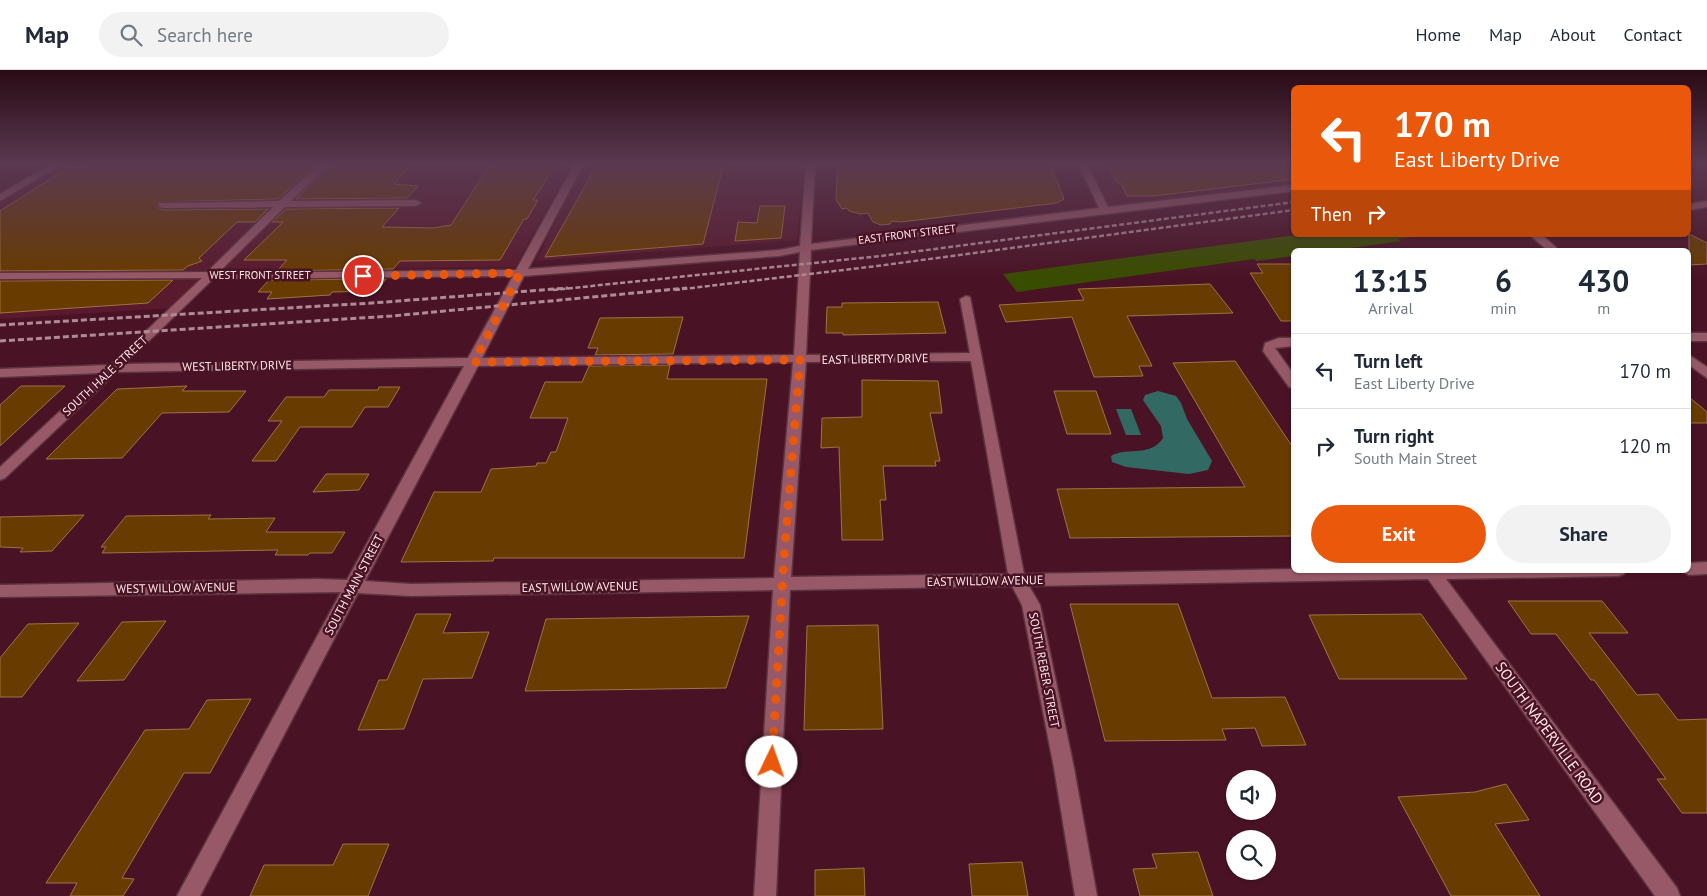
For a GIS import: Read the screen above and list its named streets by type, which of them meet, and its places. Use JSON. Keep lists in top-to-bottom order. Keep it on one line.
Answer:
{"streets":{"street":["EAST FRONT STREET","WEST FRONT STREET","EAST LIBERTY DRIVE","WEST LIBERTY DRIVE","SOUTH HALE STREET","EAST WILLOW AVENUE","SOUTH MAIN STREET","WEST WILLOW AVENUE","SOUTH REBER STREET","SOUTH NAPERVILLE ROAD"]},"crossings":[["EAST FRONT STREET","WEST FRONT STREET"],["EAST FRONT STREET","SOUTH MAIN STREET"],["WEST FRONT STREET","SOUTH HALE STREET"],["WEST FRONT STREET","SOUTH MAIN STREET"],["EAST LIBERTY DRIVE","WEST LIBERTY DRIVE"],["EAST LIBERTY DRIVE","SOUTH MAIN STREET"],["EAST LIBERTY DRIVE","SOUTH REBER STREET"],["WEST LIBERTY DRIVE","SOUTH HALE STREET"],["WEST LIBERTY DRIVE","SOUTH MAIN STREET"],["EAST WILLOW AVENUE","SOUTH MAIN STREET"],["EAST WILLOW AVENUE","WEST WILLOW AVENUE"],["EAST WILLOW AVENUE","SOUTH REBER STREET"],["SOUTH MAIN STREET","WEST WILLOW AVENUE"]],"page":{"header":"Map","search":"Search here","nav":["Home","Map","About","Contact"],"turn":["170 m","East Liberty Drive"],"then":"Then","eta":["13:15","Arrival","6","min","430","m"],"list":[{"name":"Turn left","note":"East Liberty Drive","value":"170 m"},{"name":"Turn right","note":"South Main Street","value":"120 m"}],"buttons":["Exit","Share"]}}
